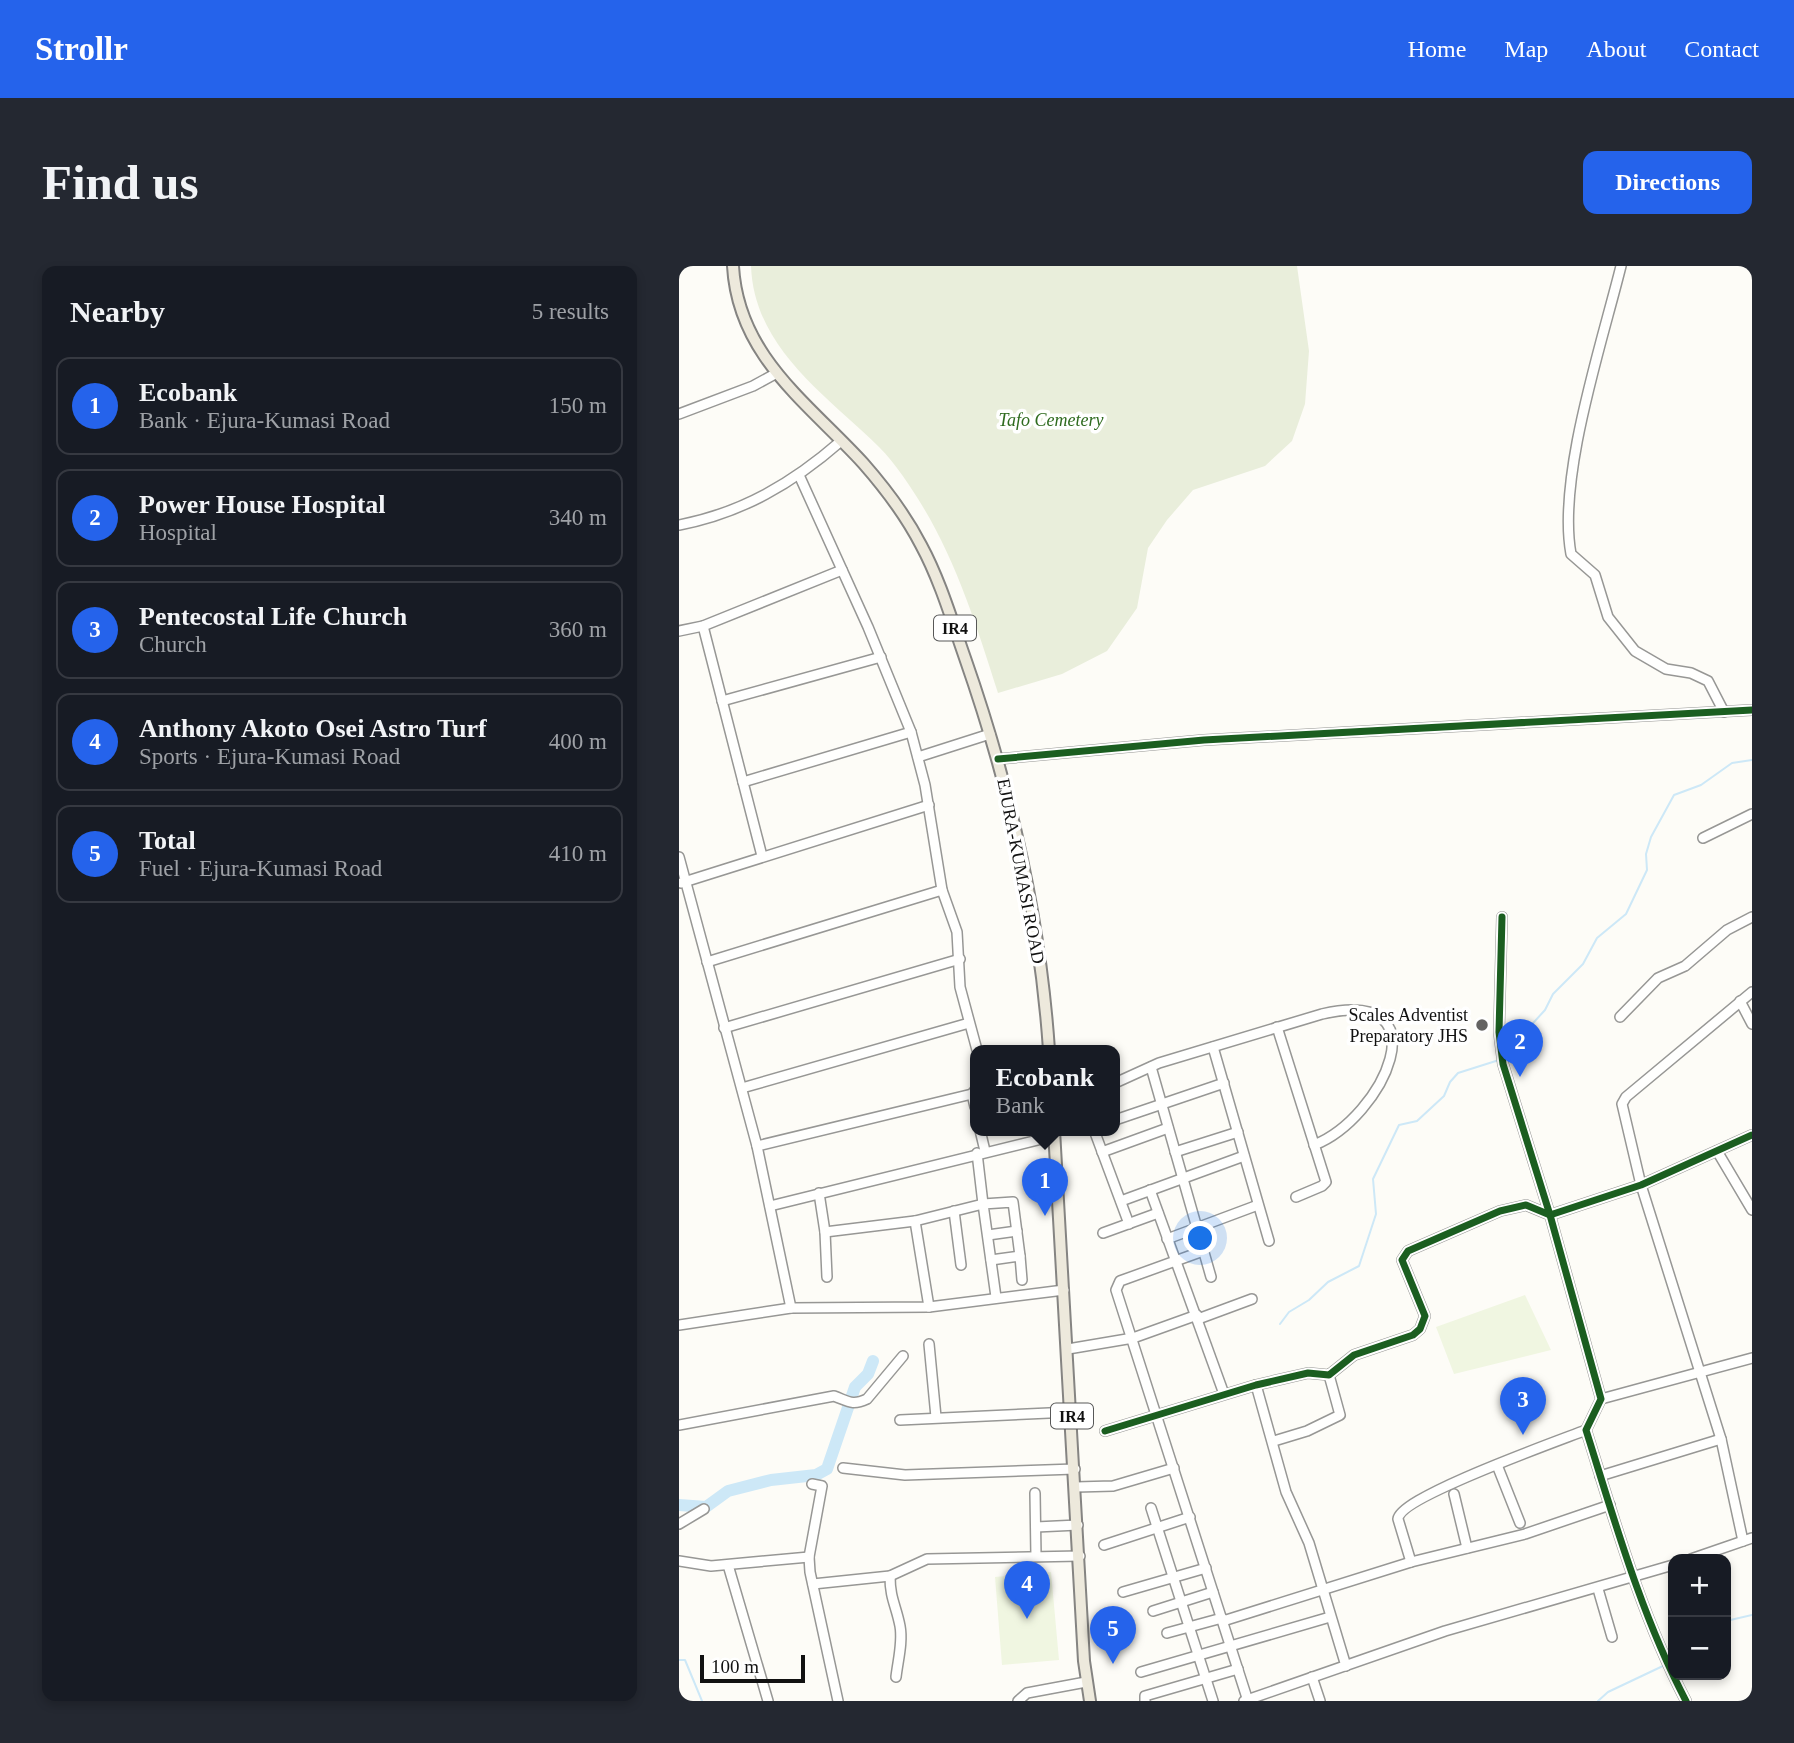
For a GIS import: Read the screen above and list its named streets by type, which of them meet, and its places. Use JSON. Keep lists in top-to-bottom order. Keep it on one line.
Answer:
{"streets":{"main road":["IR4","EJURA-KUMASI ROAD"]},"parks":["Tafo Cemetery"],"places":["Scales Adventist Preparatory JHS"],"scale_bar":"100 m","page":{"header":"Strollr","nav":["Home","Map","About","Contact"],"buttons":"Directions","title":"Find us","heading":["Nearby","5 results"],"list":[{"mark":"1","name":"Ecobank","note":"Bank · Ejura-Kumasi Road","value":"150 m"},{"mark":"2","name":"Power House Hospital","note":"Hospital","value":"340 m"},{"mark":"3","name":"Pentecostal Life Church","note":"Church","value":"360 m"},{"mark":"4","name":"Anthony Akoto Osei Astro Turf","note":"Sports · Ejura-Kumasi Road","value":"400 m"},{"mark":"5","name":"Total","note":"Fuel · Ejura-Kumasi Road","value":"410 m"}],"pins":["2","1","3","4","5"],"popup":["Ecobank","Bank"],"map_buttons":["+","−"],"scale":"100 m"}}
